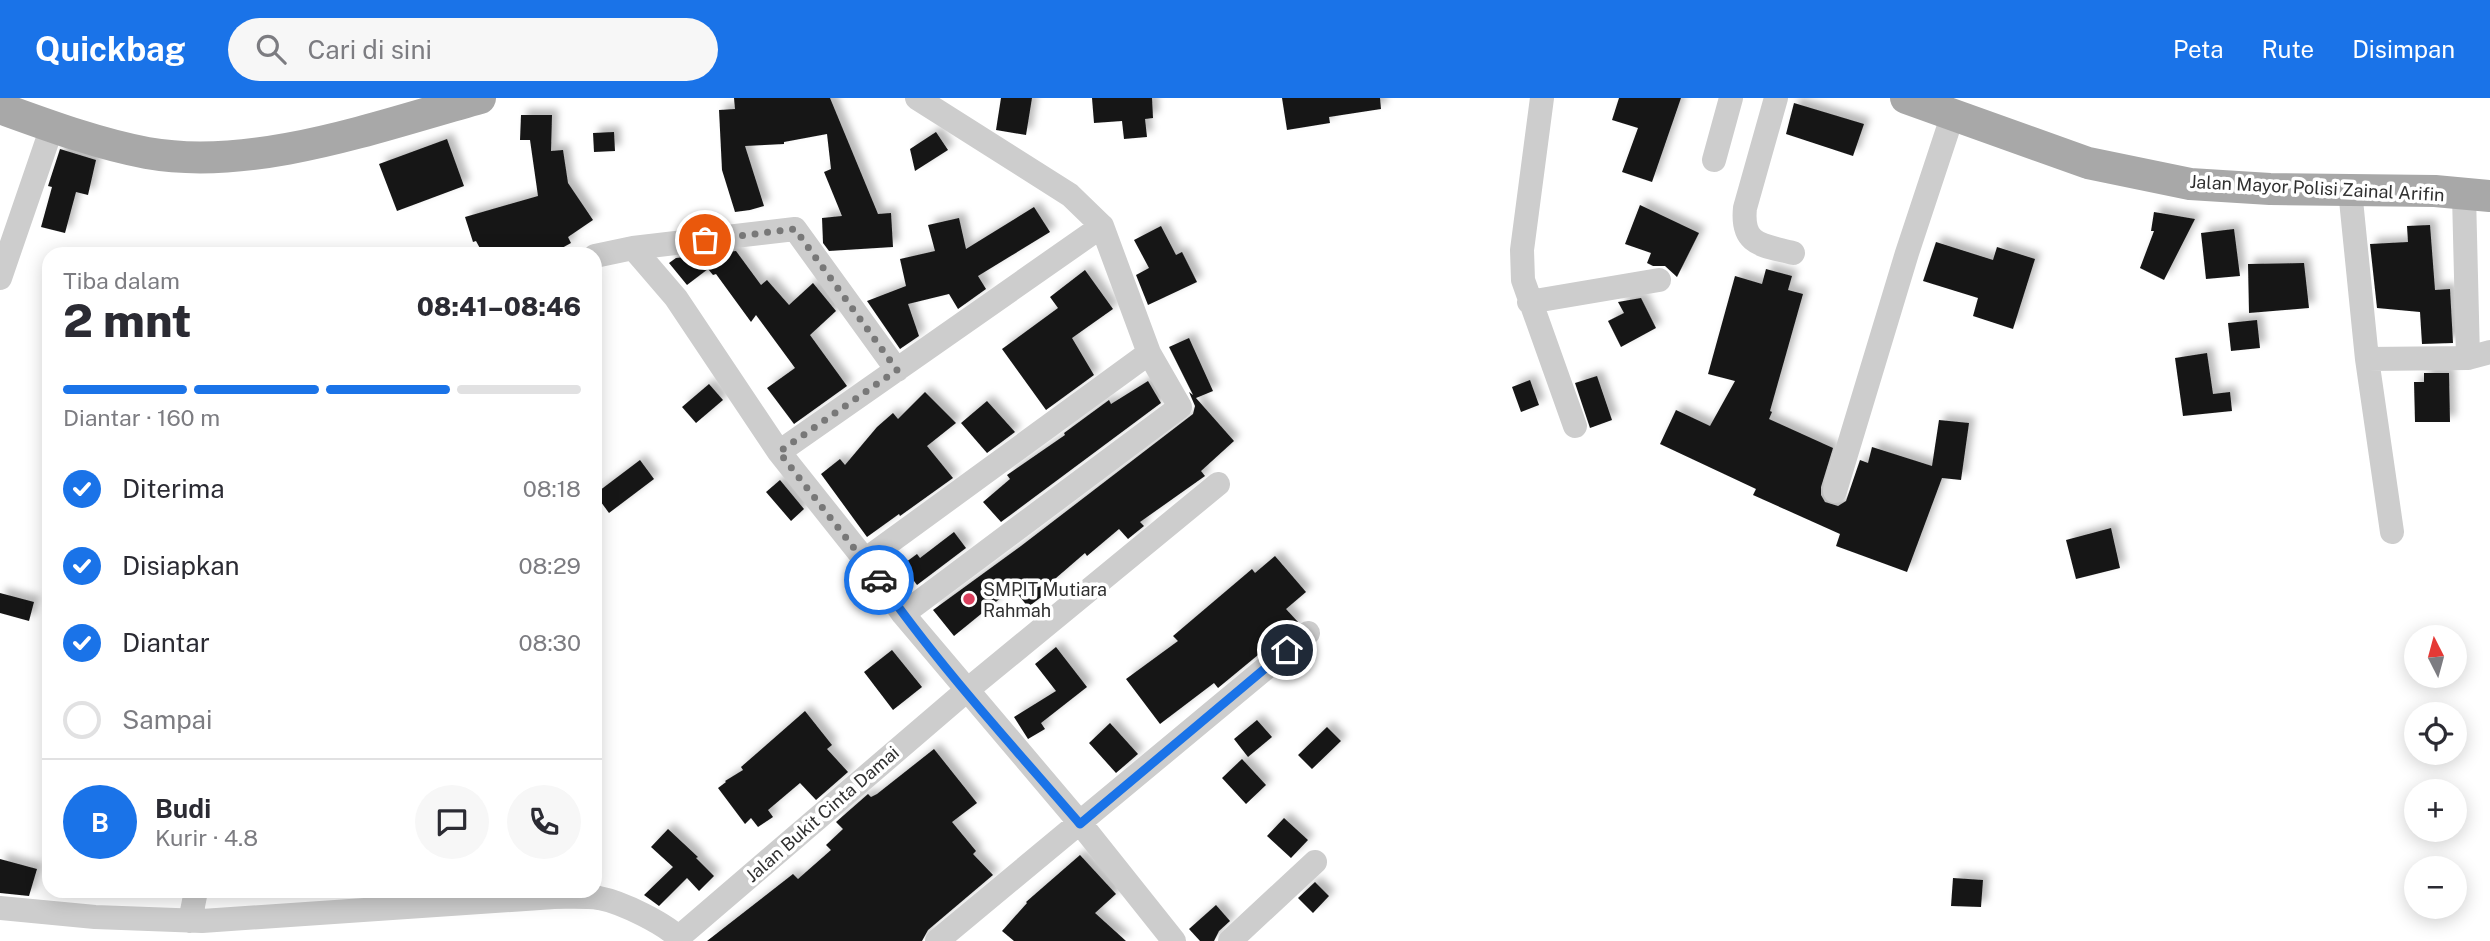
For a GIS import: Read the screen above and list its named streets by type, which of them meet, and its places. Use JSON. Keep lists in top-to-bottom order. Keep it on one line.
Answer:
{"streets":{"main road":["Jalan Mayor Polisi Zainal Arifin"],"street":["Jalan Bukit Cinta Damai"]},"places":["SMPIT Mutiara Rahmah"],"north":"top","page":{"header":"Quickbag","search":"Cari di sini","nav":["Peta","Rute","Disimpan"],"heading":["2 mnt","Tiba dalam","08:41–08:46"],"panel":["Budi","Kurir · 4.8"],"bar":"Diantar · 160 m","list":[["Diterima","08:18"],["Disiapkan","08:29"],["Diantar","08:30"],"Sampai"],"map_buttons":["+","−"],"round":"B"}}
